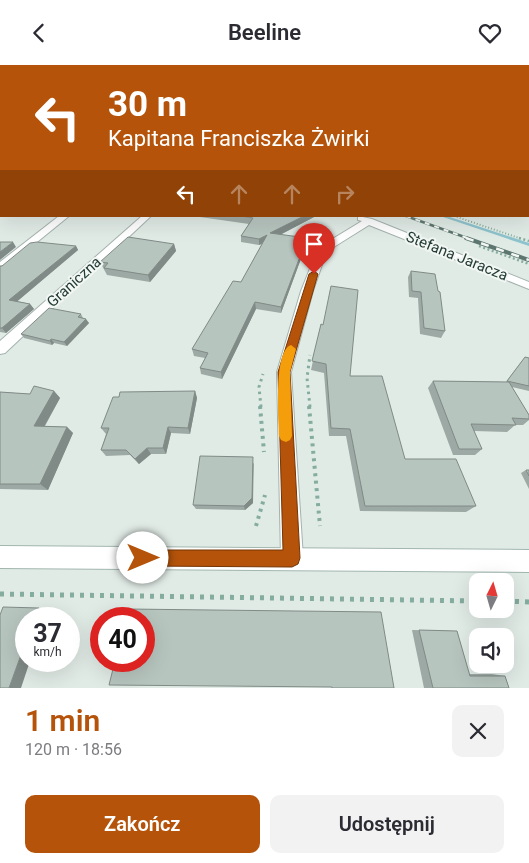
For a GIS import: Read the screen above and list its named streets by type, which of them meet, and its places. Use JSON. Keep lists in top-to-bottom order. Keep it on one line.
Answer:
{"streets":{"street":["Stefana Jaracza","Graniczna"]},"north":"top","page":{"header":"Beeline","turn":["30 m","Kapitana Franciszka Żwirki"],"speed":"37 km/h","limit":"40","heading":["1 min","120 m · 18:56"],"buttons":["Zakończ","Udostępnij"]}}
